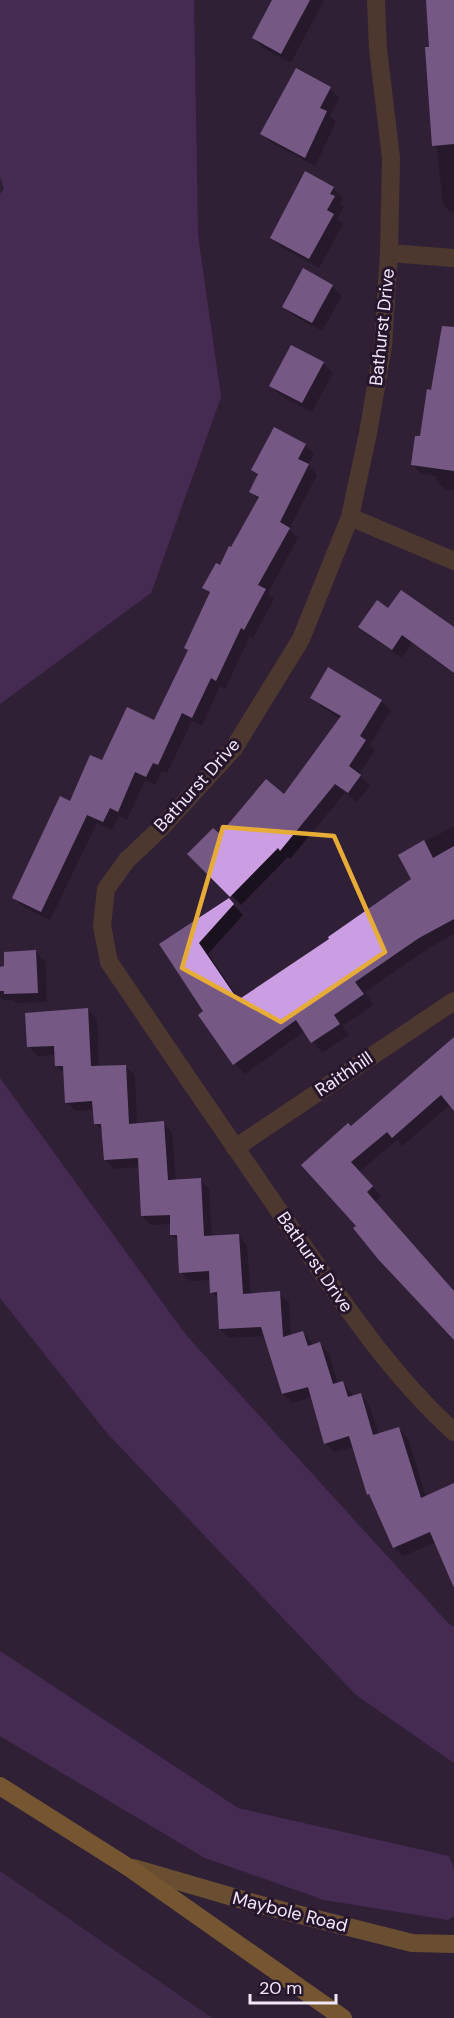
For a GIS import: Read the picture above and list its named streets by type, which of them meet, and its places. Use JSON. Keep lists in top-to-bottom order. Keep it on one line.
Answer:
{"streets":{"main road":["Maybole Road"],"street":["Bathurst Drive","Raithhill"]},"crossings":[["Bathurst Drive","Raithhill"]],"scale_bar":"20 m"}
